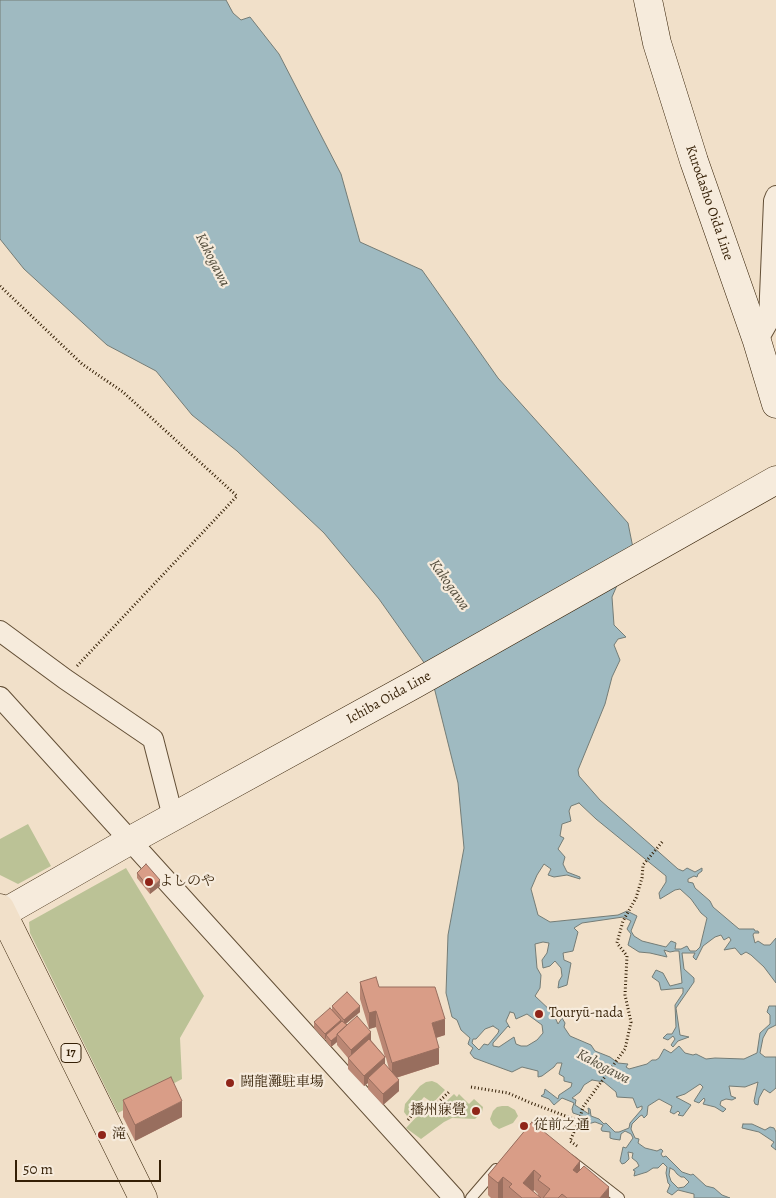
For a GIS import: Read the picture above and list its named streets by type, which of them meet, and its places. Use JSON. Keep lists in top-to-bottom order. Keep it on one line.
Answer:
{"streets":{"main road":["Kurodasho Oida Line","Ichiba Oida Line","17"]},"crossings":[["Ichiba Oida Line","17"]],"water":["Kakogawa"],"places":["よしのや","Touryū-nada","闘龍灘駐車場","播州寐覺","従前之通","滝"],"scale_bar":"50 m"}
